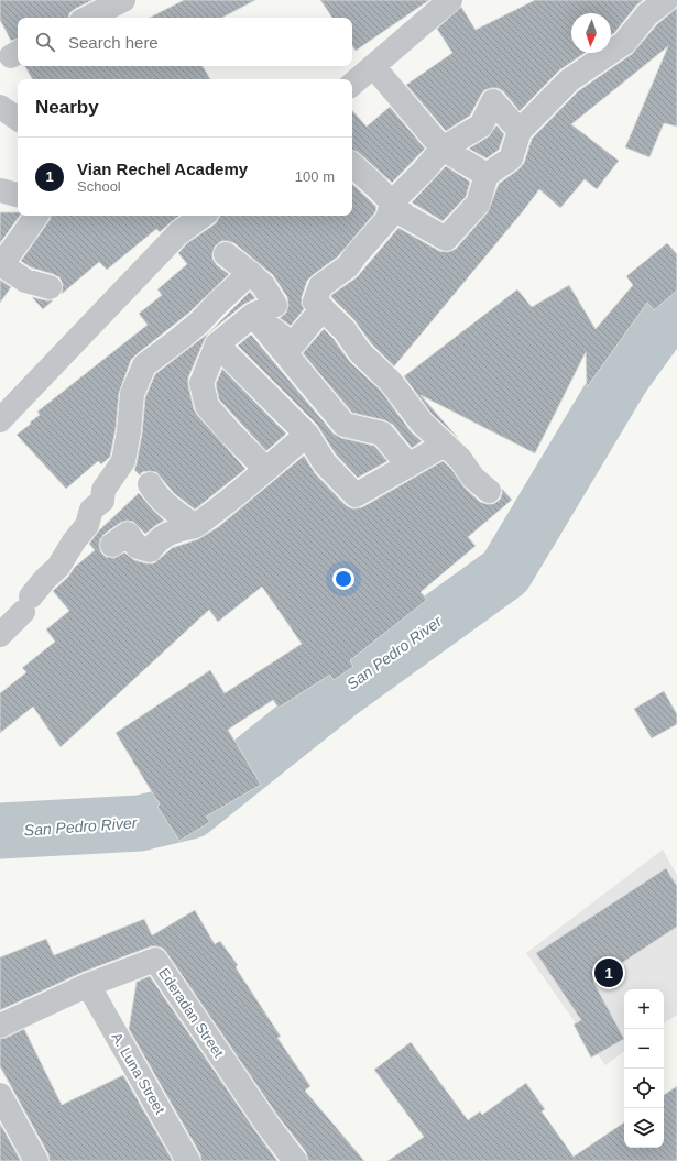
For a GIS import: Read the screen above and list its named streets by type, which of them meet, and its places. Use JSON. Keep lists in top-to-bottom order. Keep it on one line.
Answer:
{"streets":{"street":["Ederadan Street","A. Luna Street"]},"crossings":[["Ederadan Street","A. Luna Street"]],"water":["San Pedro River"],"north":"bottom","page":{"search":"Search here","heading":"Nearby","list":[{"mark":"1","name":"Vian Rechel Academy","note":"School","value":"100 m"}],"pins":"1","map_buttons":["+","−"]}}
